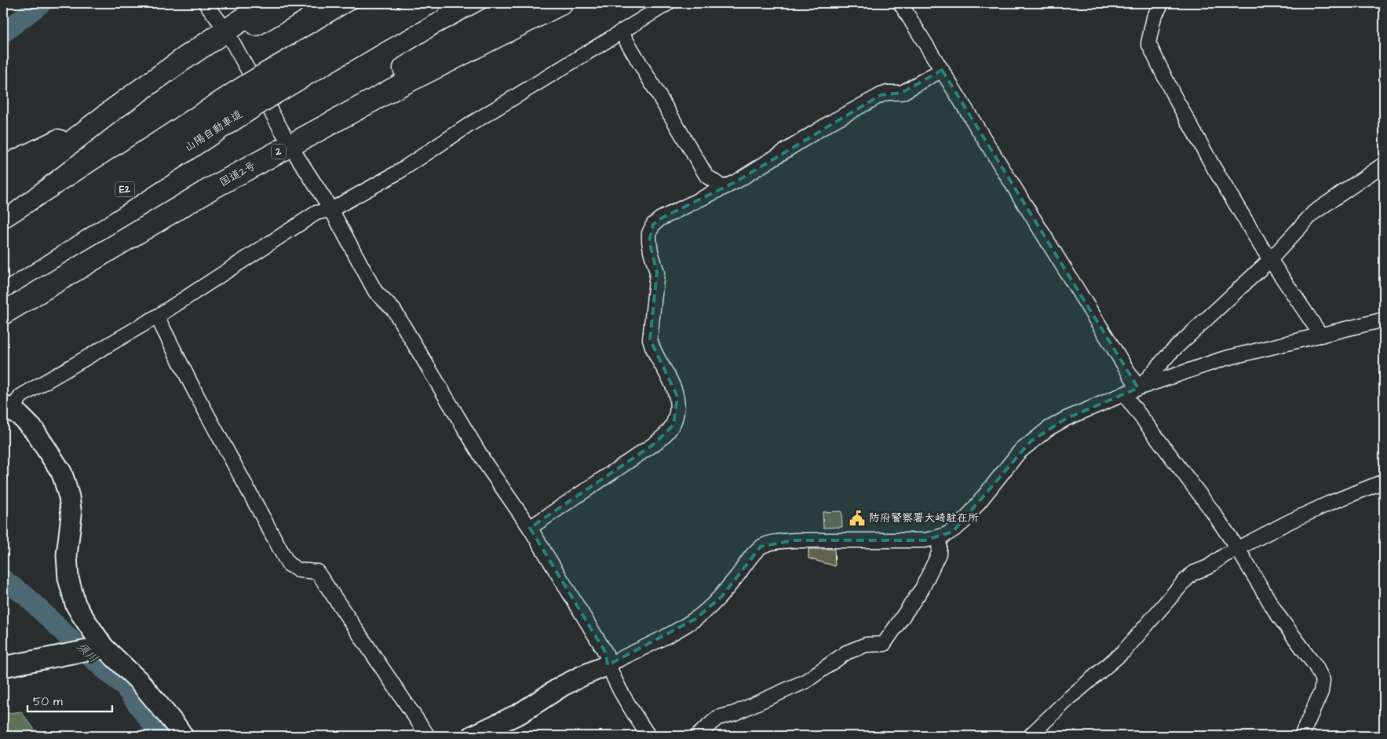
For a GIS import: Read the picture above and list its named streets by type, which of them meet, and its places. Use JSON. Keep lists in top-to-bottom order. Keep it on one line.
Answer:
{"streets":{"highway":["山陽自動車道","2","国道2号","E2"]},"water":["須川"],"places":{"public building":["防府警察署大崎駐在所"]},"scale_bar":"50 m"}
